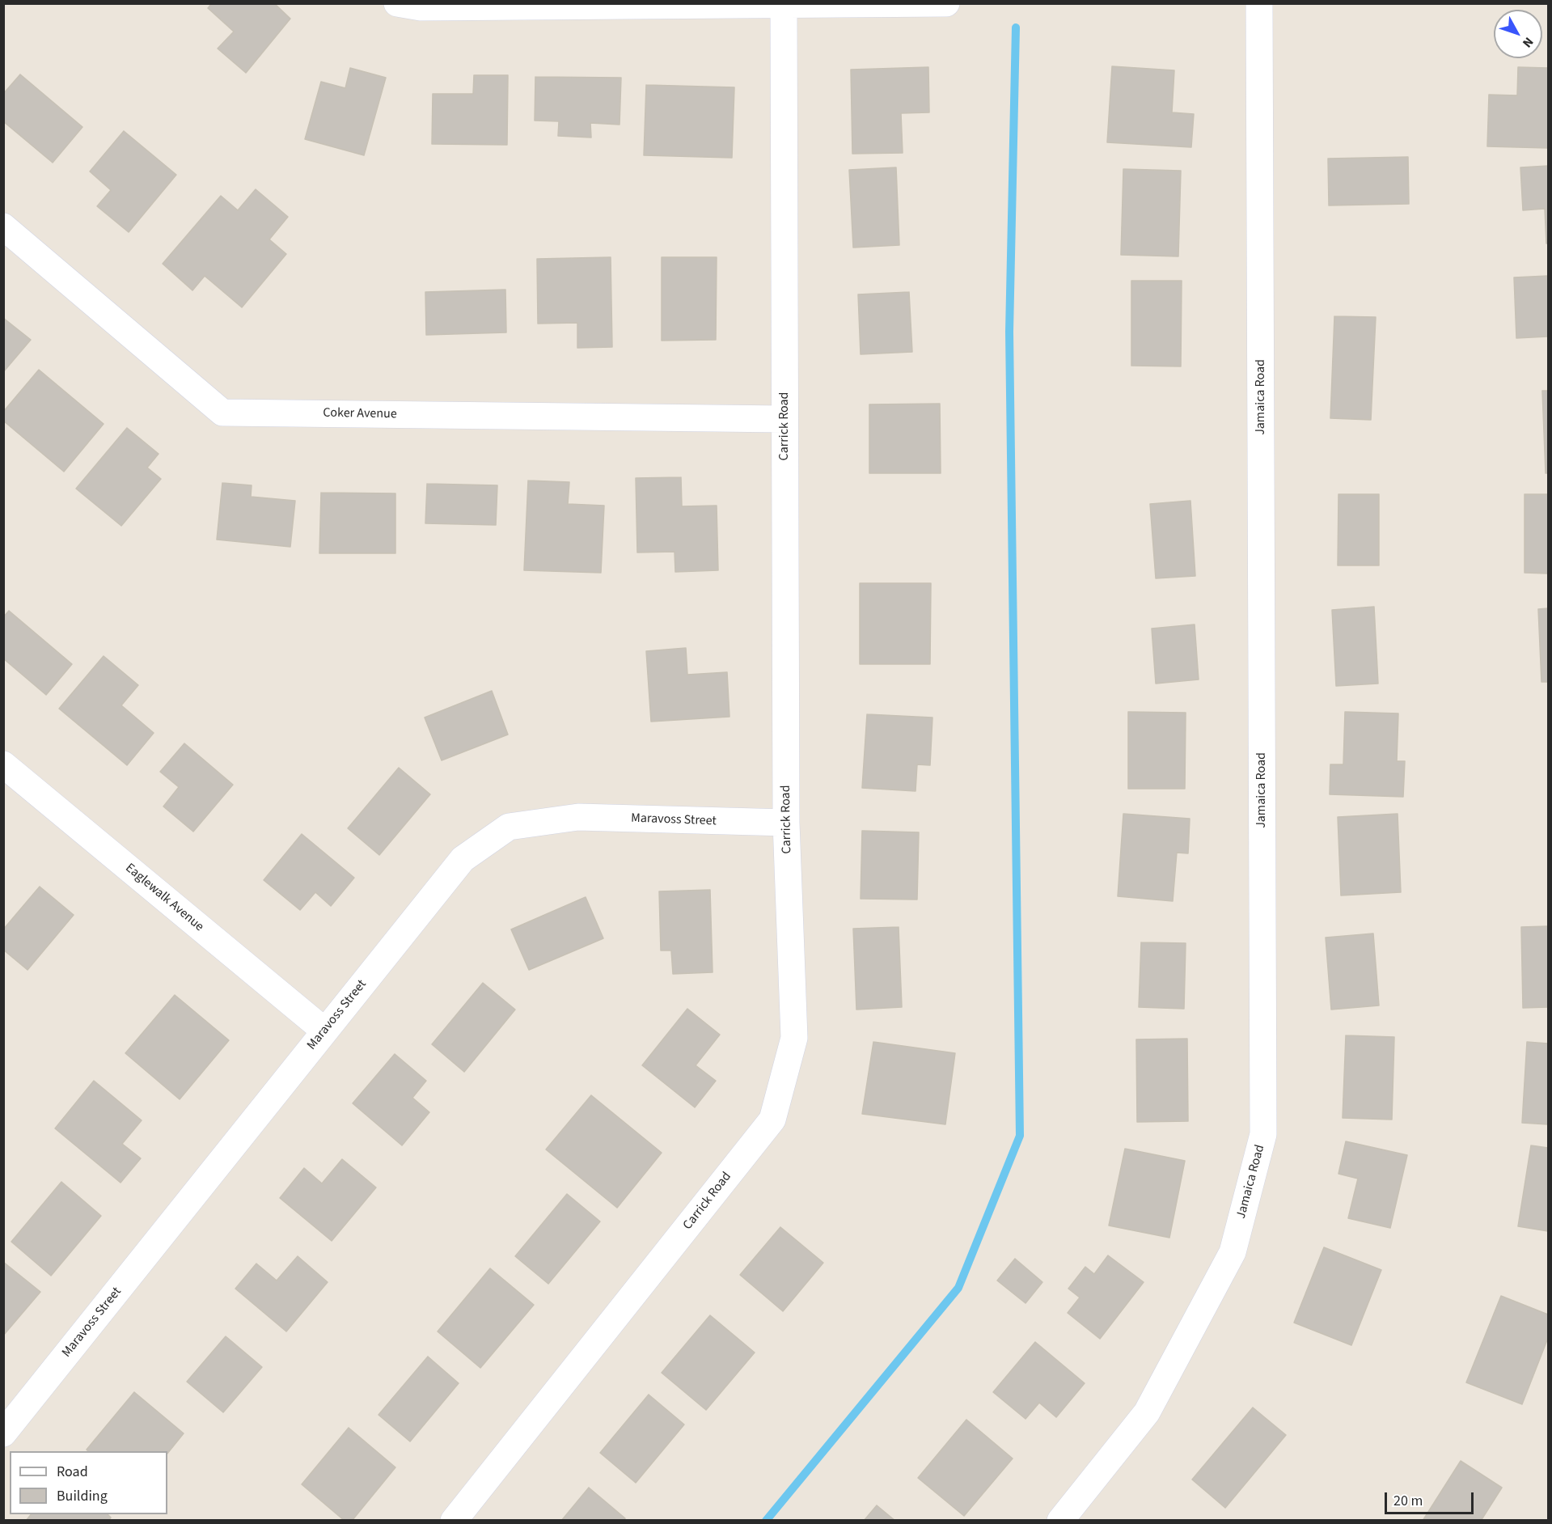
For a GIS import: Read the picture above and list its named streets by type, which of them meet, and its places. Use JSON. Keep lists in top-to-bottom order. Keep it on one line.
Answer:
{"streets":{"street":["Jamaica Road","Coker Avenue","Carrick Road","Maravoss Street","Eaglewalk Avenue"]},"crossings":[["Coker Avenue","Carrick Road"],["Carrick Road","Maravoss Street"],["Maravoss Street","Eaglewalk Avenue"]],"legend":["Road","Building"],"scale_bar":"20 m","north":"bottom right"}
